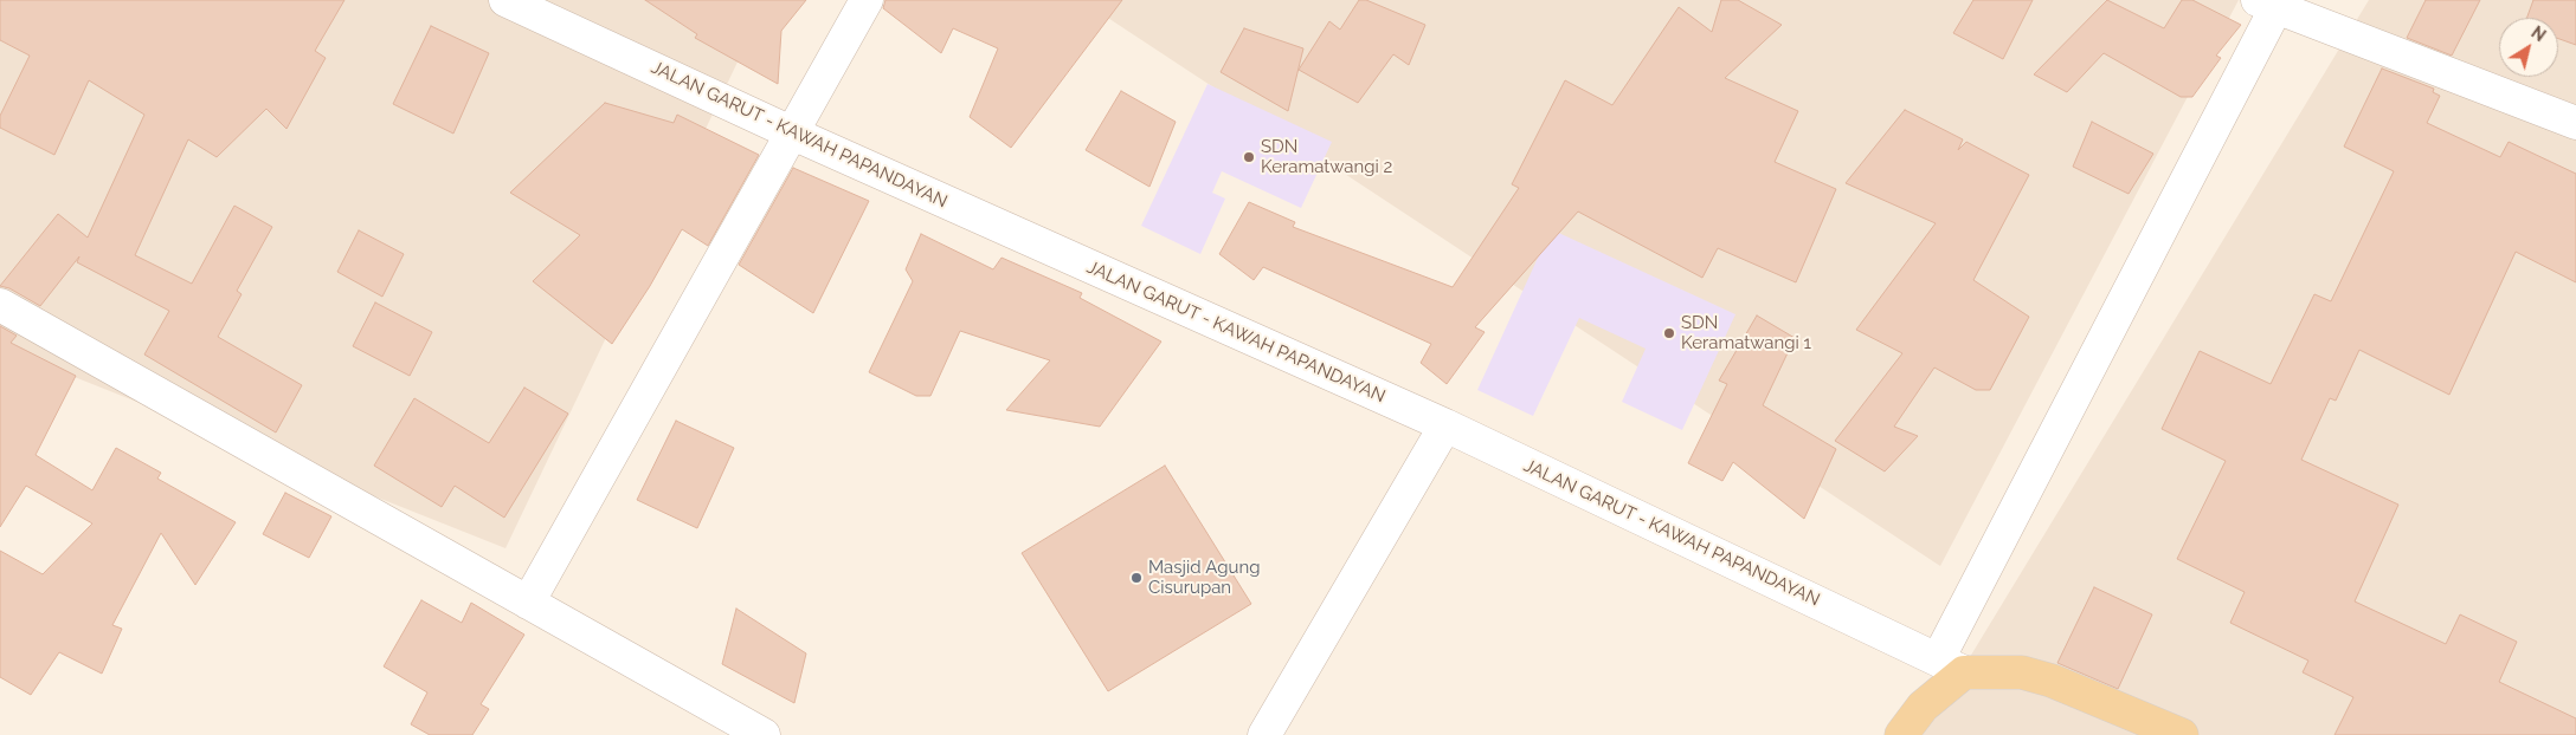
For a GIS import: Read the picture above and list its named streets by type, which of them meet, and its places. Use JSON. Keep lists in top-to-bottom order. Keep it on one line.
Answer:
{"streets":{"street":["JALAN GARUT - KAWAH PAPANDAYAN"]},"places":["SDN Keramatwangi 2","SDN Keramatwangi 1","Masjid Agung Cisurupan"],"north":"top right"}
